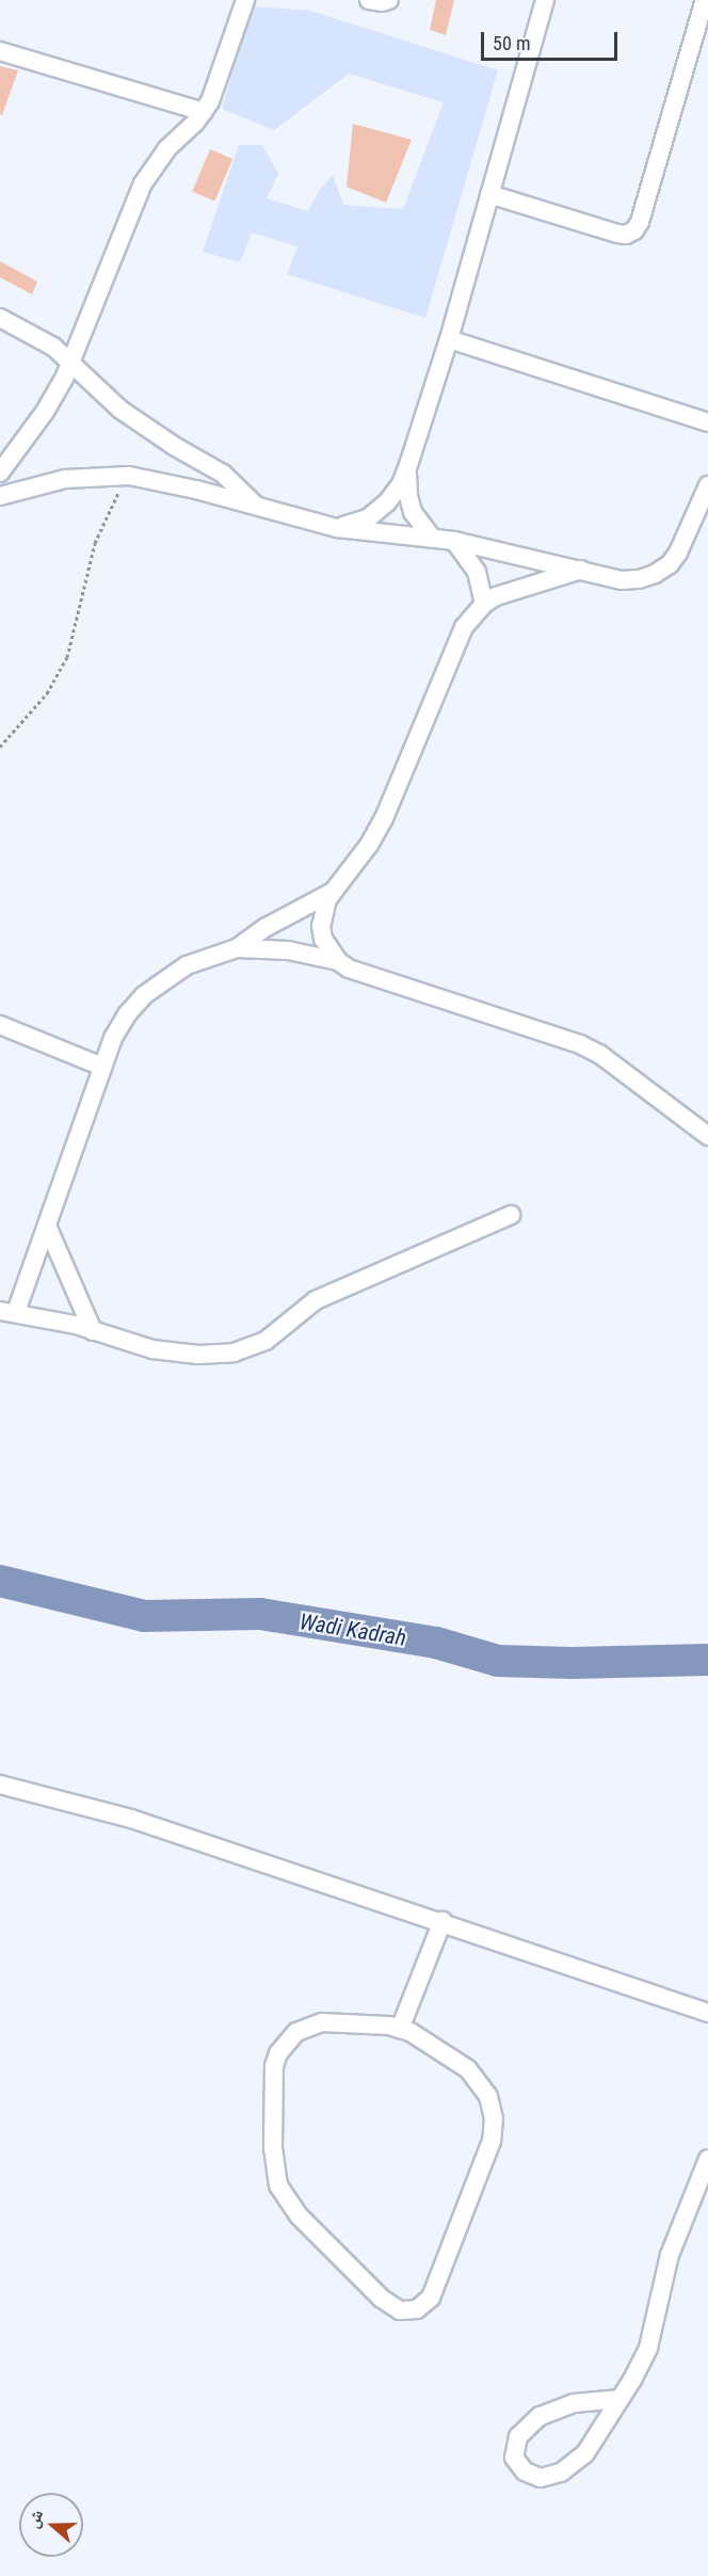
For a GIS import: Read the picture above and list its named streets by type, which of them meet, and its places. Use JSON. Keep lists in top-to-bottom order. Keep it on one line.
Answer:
{"water":["Wadi Kadrah"],"scale_bar":"50 m","north":"left"}
